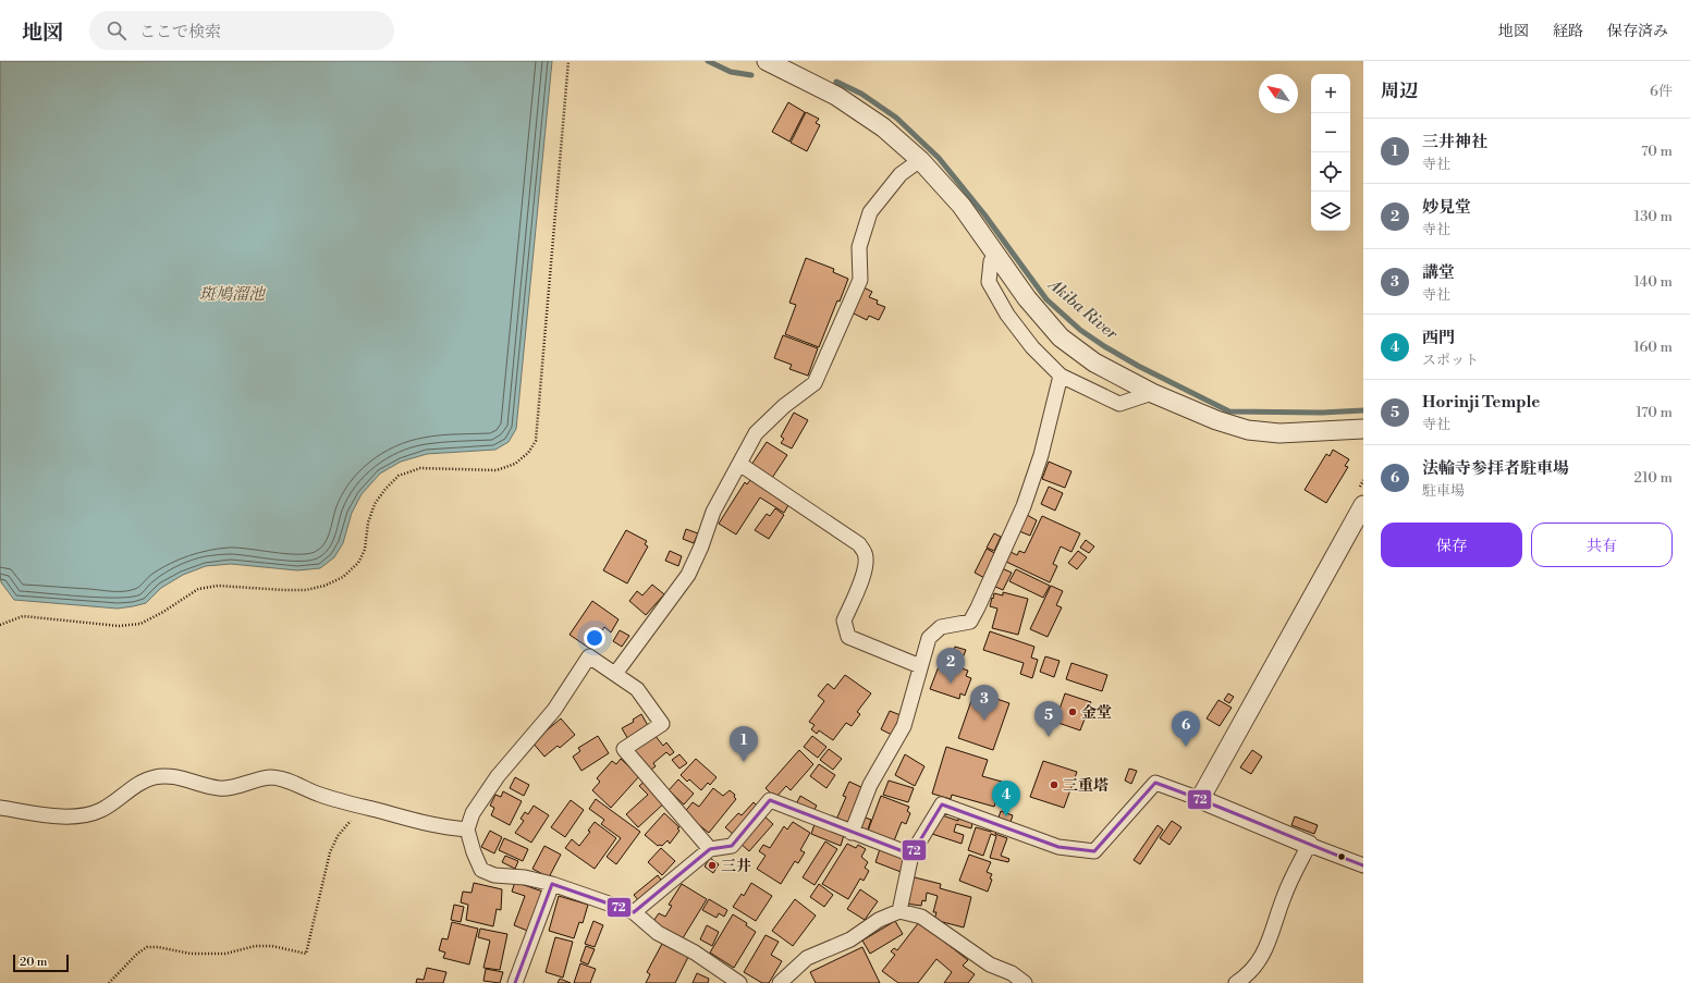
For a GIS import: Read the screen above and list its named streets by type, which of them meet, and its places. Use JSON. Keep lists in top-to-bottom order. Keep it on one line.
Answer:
{"water":["斑鳩溜池","Akiba River"],"places":["金堂","三重塔","三井"],"lines":["transit line 72"],"scale_bar":"20 m","north":"top left","page":{"header":"地図","search":"ここで検索","nav":["地図","経路","保存済み"],"heading":["周辺","6件"],"map_buttons":["+","−"],"list":[{"mark":"1","name":"三井神社","note":"寺社","value":"70 m"},{"mark":"2","name":"妙見堂","note":"寺社","value":"130 m"},{"mark":"3","name":"講堂","note":"寺社","value":"140 m"},{"mark":"4","name":"西門","note":"スポット","value":"160 m"},{"mark":"5","name":"Horinji Temple","note":"寺社","value":"170 m"},{"mark":"6","name":"法輪寺参拝者駐車場","note":"駐車場","value":"210 m"}],"buttons":["保存","共有"],"pins":["2","3","5","6","1","4"],"scale":"20 m"}}
